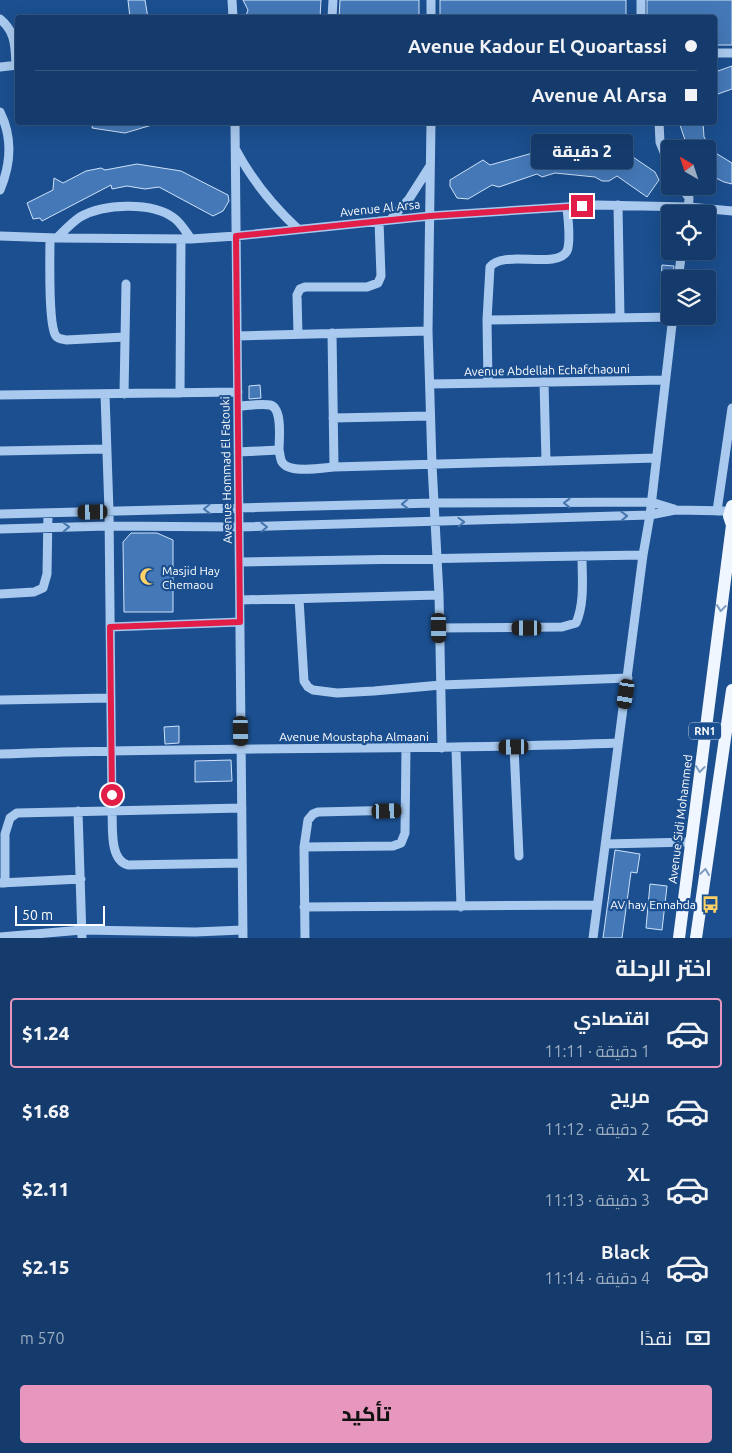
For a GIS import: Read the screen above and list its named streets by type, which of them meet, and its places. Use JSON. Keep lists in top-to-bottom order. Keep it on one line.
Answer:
{"streets":{"main road":["RN1","Avenue Sidi Mohammed"],"street":["Avenue Al Arsa","Avenue Abdellah Echafchaouni","Avenue Hommad El Fatouki","Avenue Moustapha Almaani"]},"crossings":[["Avenue Al Arsa","Avenue Hommad El Fatouki"],["Avenue Hommad El Fatouki","Avenue Moustapha Almaani"],["RN1","Avenue Sidi Mohammed"]],"places":{"mosque":["Masjid Hay Chemaou"],"bus stop":["AV hay Ennahda"]},"scale_bar":"50 m","north":"top left","page":{"banner":["Avenue Kadour El Quoartassi","Avenue Al Arsa"],"bubble":"2 دقيقة","scale":"50 m","heading":"اختر الرحلة","list":[{"name":"اقتصادي","note":"1 دقيقة · 11:11","value":"$1.24"},{"name":"مريح","note":"2 دقيقة · 11:12","value":"$1.68"},{"name":"XL","note":"3 دقيقة · 11:13","value":"$2.11"},{"name":"Black","note":"4 دقيقة · 11:14","value":"$2.15"}],"pay":["نقدًا","570 m"],"buttons":"تأكيد"}}
